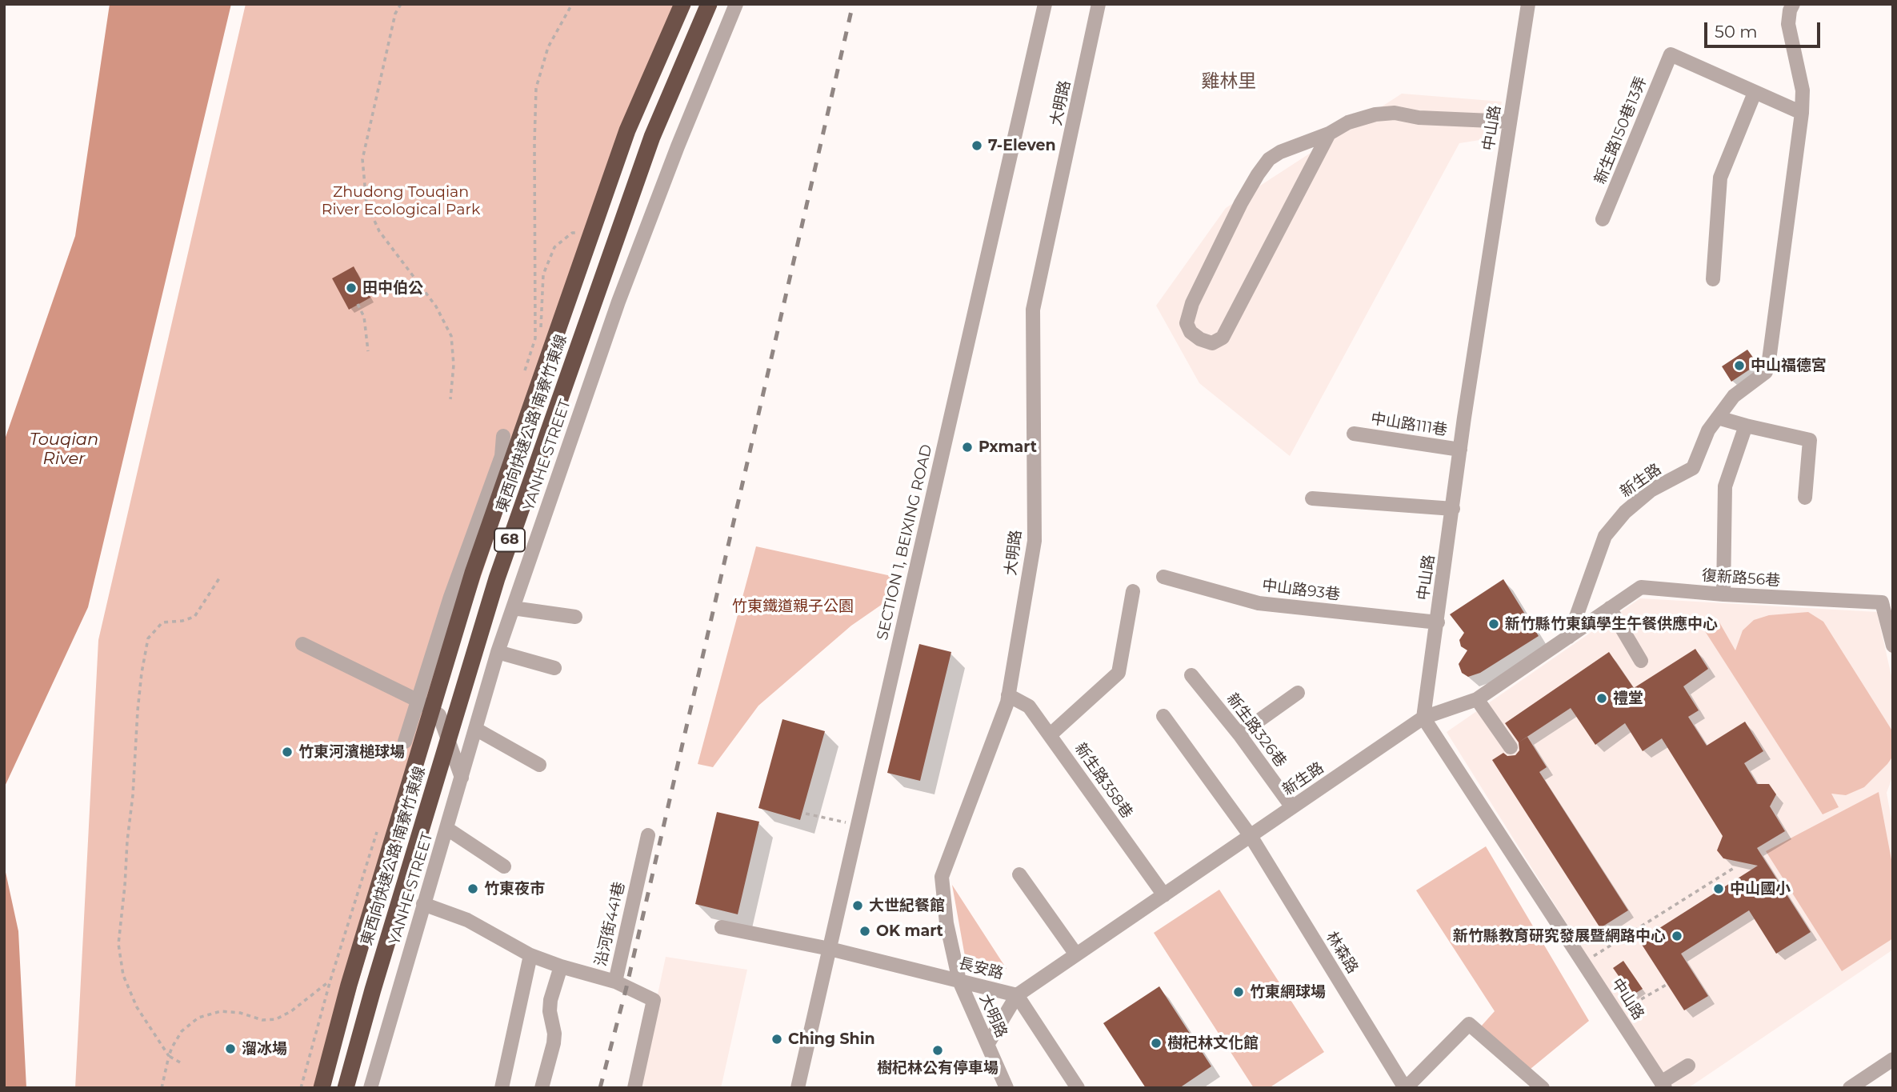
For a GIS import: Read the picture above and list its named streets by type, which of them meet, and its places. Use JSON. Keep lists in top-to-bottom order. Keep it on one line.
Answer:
{"streets":{"highway":["東西向快速公路 南寮竹東線","68"],"street":["大明路","中山路","新生路150巷13弄","中山路111巷","YANHE STREET","新生路","SECTION 1, BEIXING ROAD","復新路56巷","中山路93巷","新生路326巷","新生路358巷","沿河街441巷","林森路","長安路"]},"crossings":[["大明路","新生路"],["大明路","新生路358巷"],["大明路","長安路"],["中山路","中山路111巷"],["中山路","新生路"],["中山路","中山路93巷"],["YANHE STREET","沿河街441巷"],["新生路","復新路56巷"],["新生路","新生路326巷"],["新生路","新生路358巷"],["新生路","林森路"],["新生路","長安路"],["SECTION 1, BEIXING ROAD","長安路"]],"districts":["雞林里"],"water":["Touqian River"],"parks":["Zhudong Touqian River Ecological Park","竹東鐵道親子公園"],"places":["7-Eleven","田中伯公","中山福德宮","Pxmart","新竹縣竹東鎮學生午餐供應中心","禮堂","竹東河濱槌球場","竹東夜市","中山國小","大世紀餐館","OK mart","新竹縣教育研究發展暨網路中心","竹東網球場","Ching Shin","樹杞林文化館","溜冰場","樹杞林公有停車場"],"scale_bar":"50 m"}
